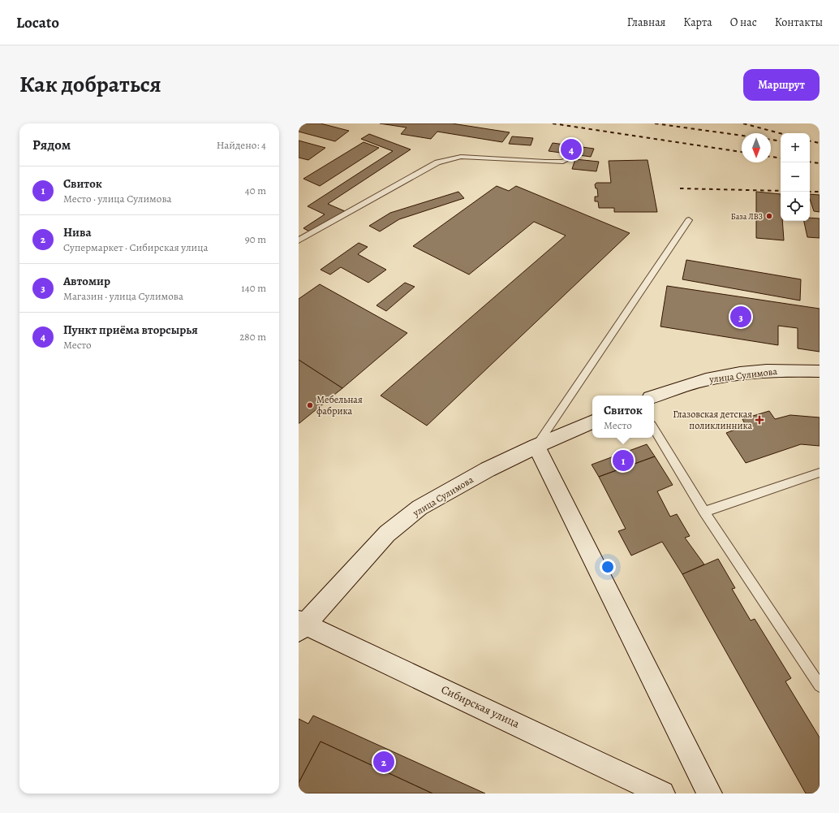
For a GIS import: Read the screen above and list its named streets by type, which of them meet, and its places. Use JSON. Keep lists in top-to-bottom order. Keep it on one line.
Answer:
{"streets":{"main road":["улица Сулимова","Сибирская улица"]},"crossings":[["улица Сулимова","Сибирская улица"]],"places":{"other":["База ЛВЗ","Мебельная фабрика"],"health":["Глазовская детская поликлинника"]},"north":"bottom","page":{"header":"Locato","nav":["Главная","Карта","О нас","Контакты"],"title":"Как добраться","buttons":"Маршрут","heading":["Рядом","Найдено: 4"],"map_buttons":["+","−"],"pins":["4","3","1","2"],"list":[{"mark":"1","name":"Свиток","note":"Место · улица Сулимова","value":"40 m"},{"mark":"2","name":"Нива","note":"Супермаркет · Сибирская улица","value":"90 m"},{"mark":"3","name":"Автомир","note":"Магазин · улица Сулимова","value":"140 m"},{"mark":"4","name":"Пункт приёма вторсырья","note":"Место","value":"280 m"}],"popup":["Свиток","Место"]}}
